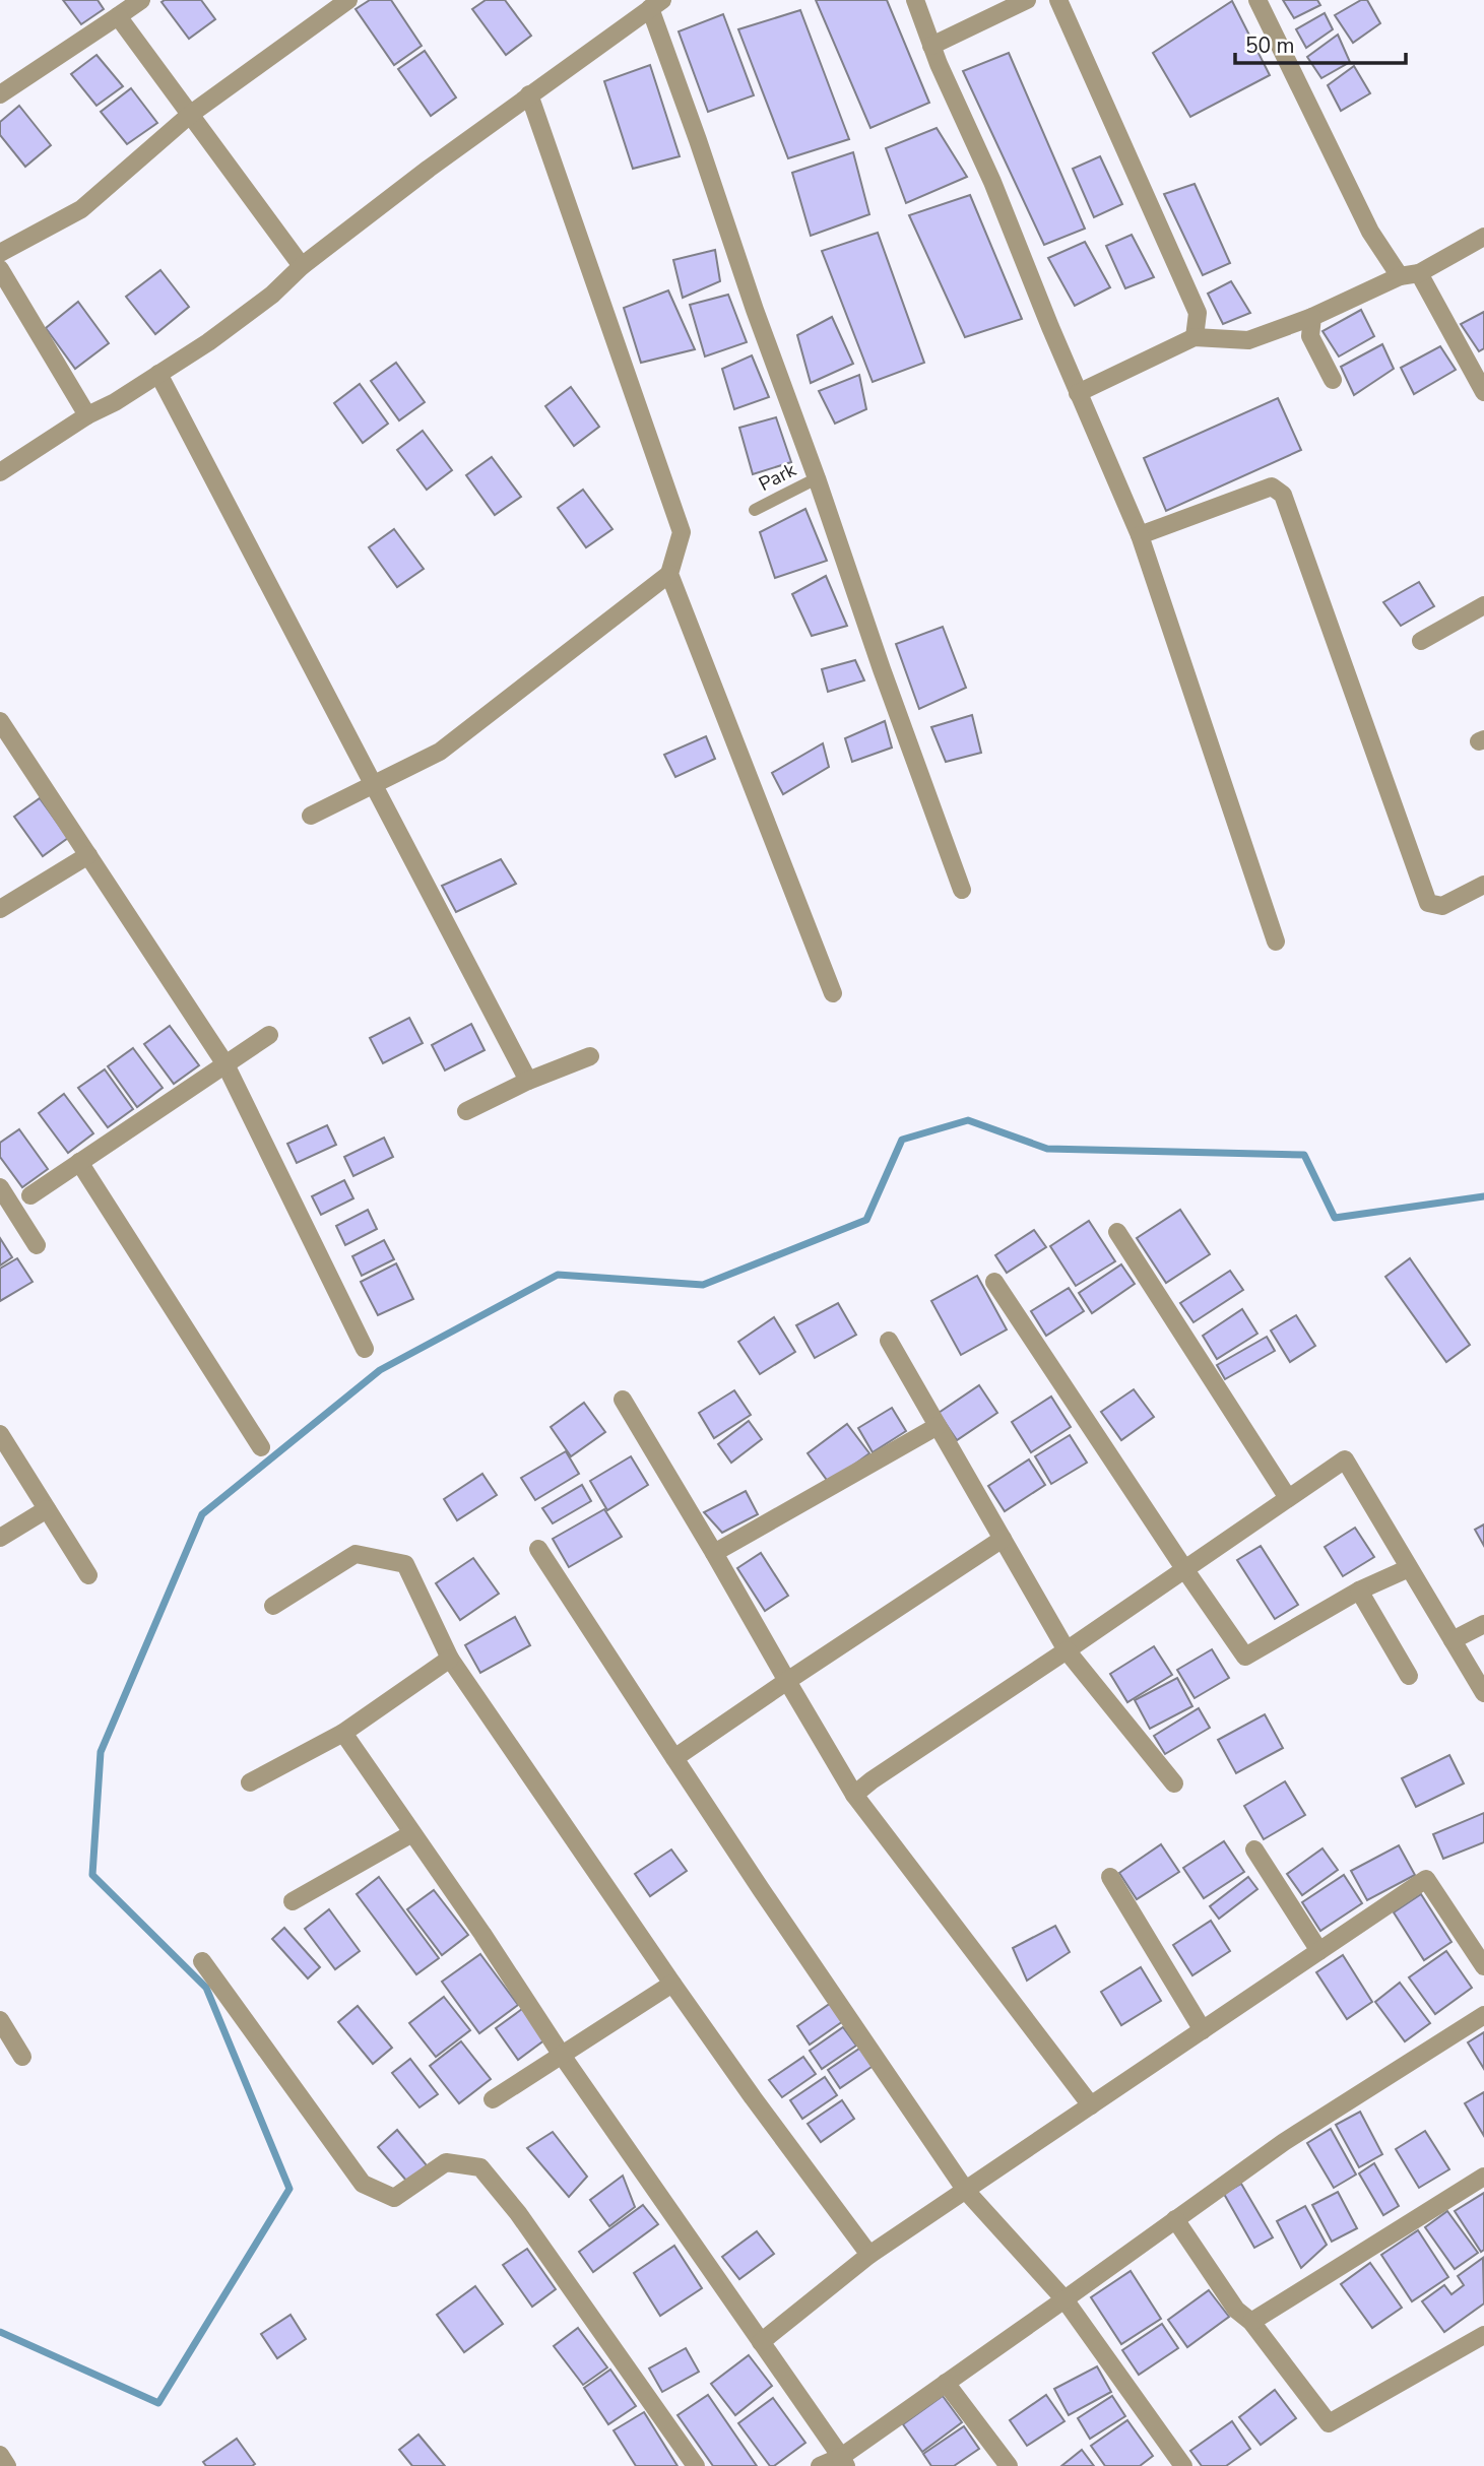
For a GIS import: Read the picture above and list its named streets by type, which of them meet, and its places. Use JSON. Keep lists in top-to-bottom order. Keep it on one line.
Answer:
{"streets":{"lane":["Park"]},"scale_bar":"50 m"}
